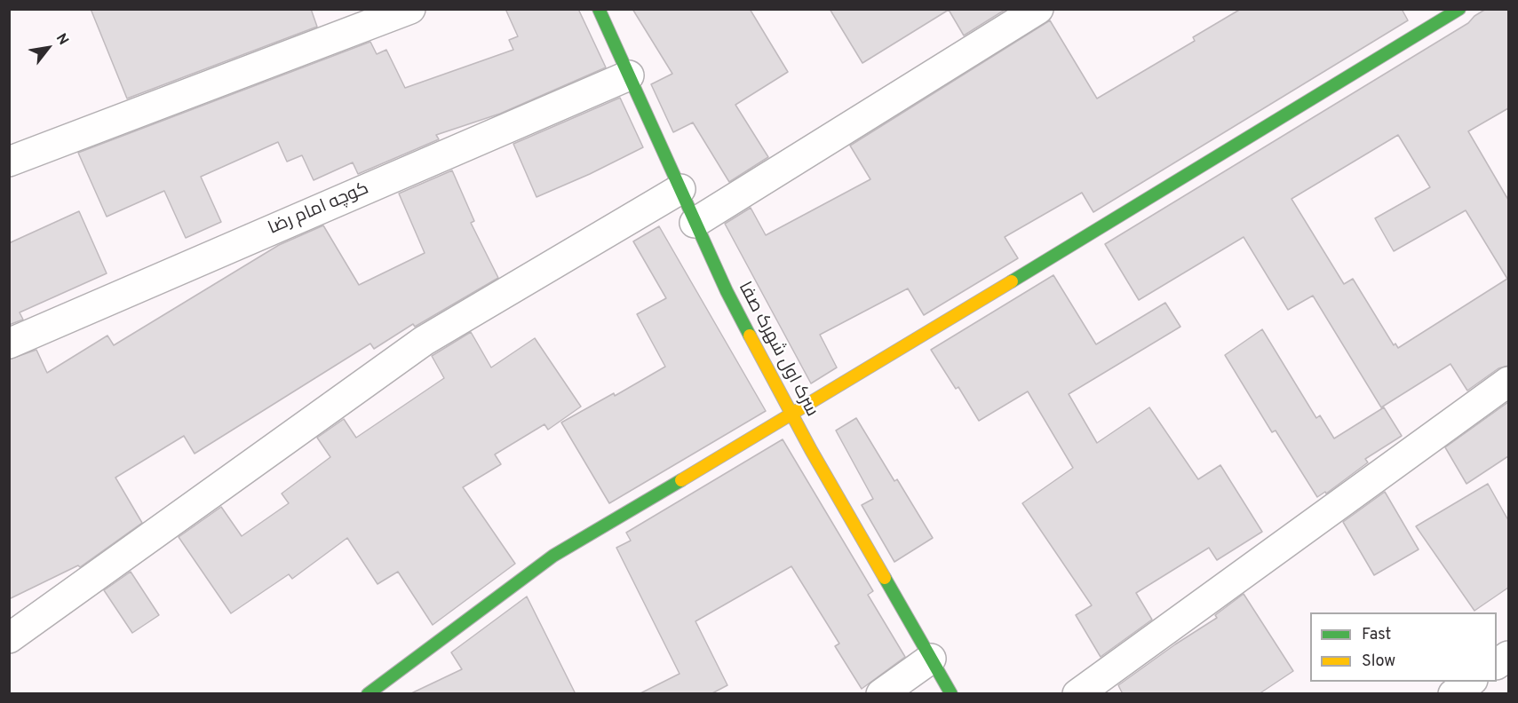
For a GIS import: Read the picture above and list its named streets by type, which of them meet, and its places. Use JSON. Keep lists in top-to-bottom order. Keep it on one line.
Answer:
{"streets":{"street":["کوچه امام رضا","سرک اول شهرک صفا"]},"crossings":[["کوچه امام رضا","سرک اول شهرک صفا"]],"legend":["Fast","Slow"],"north":"top right"}
